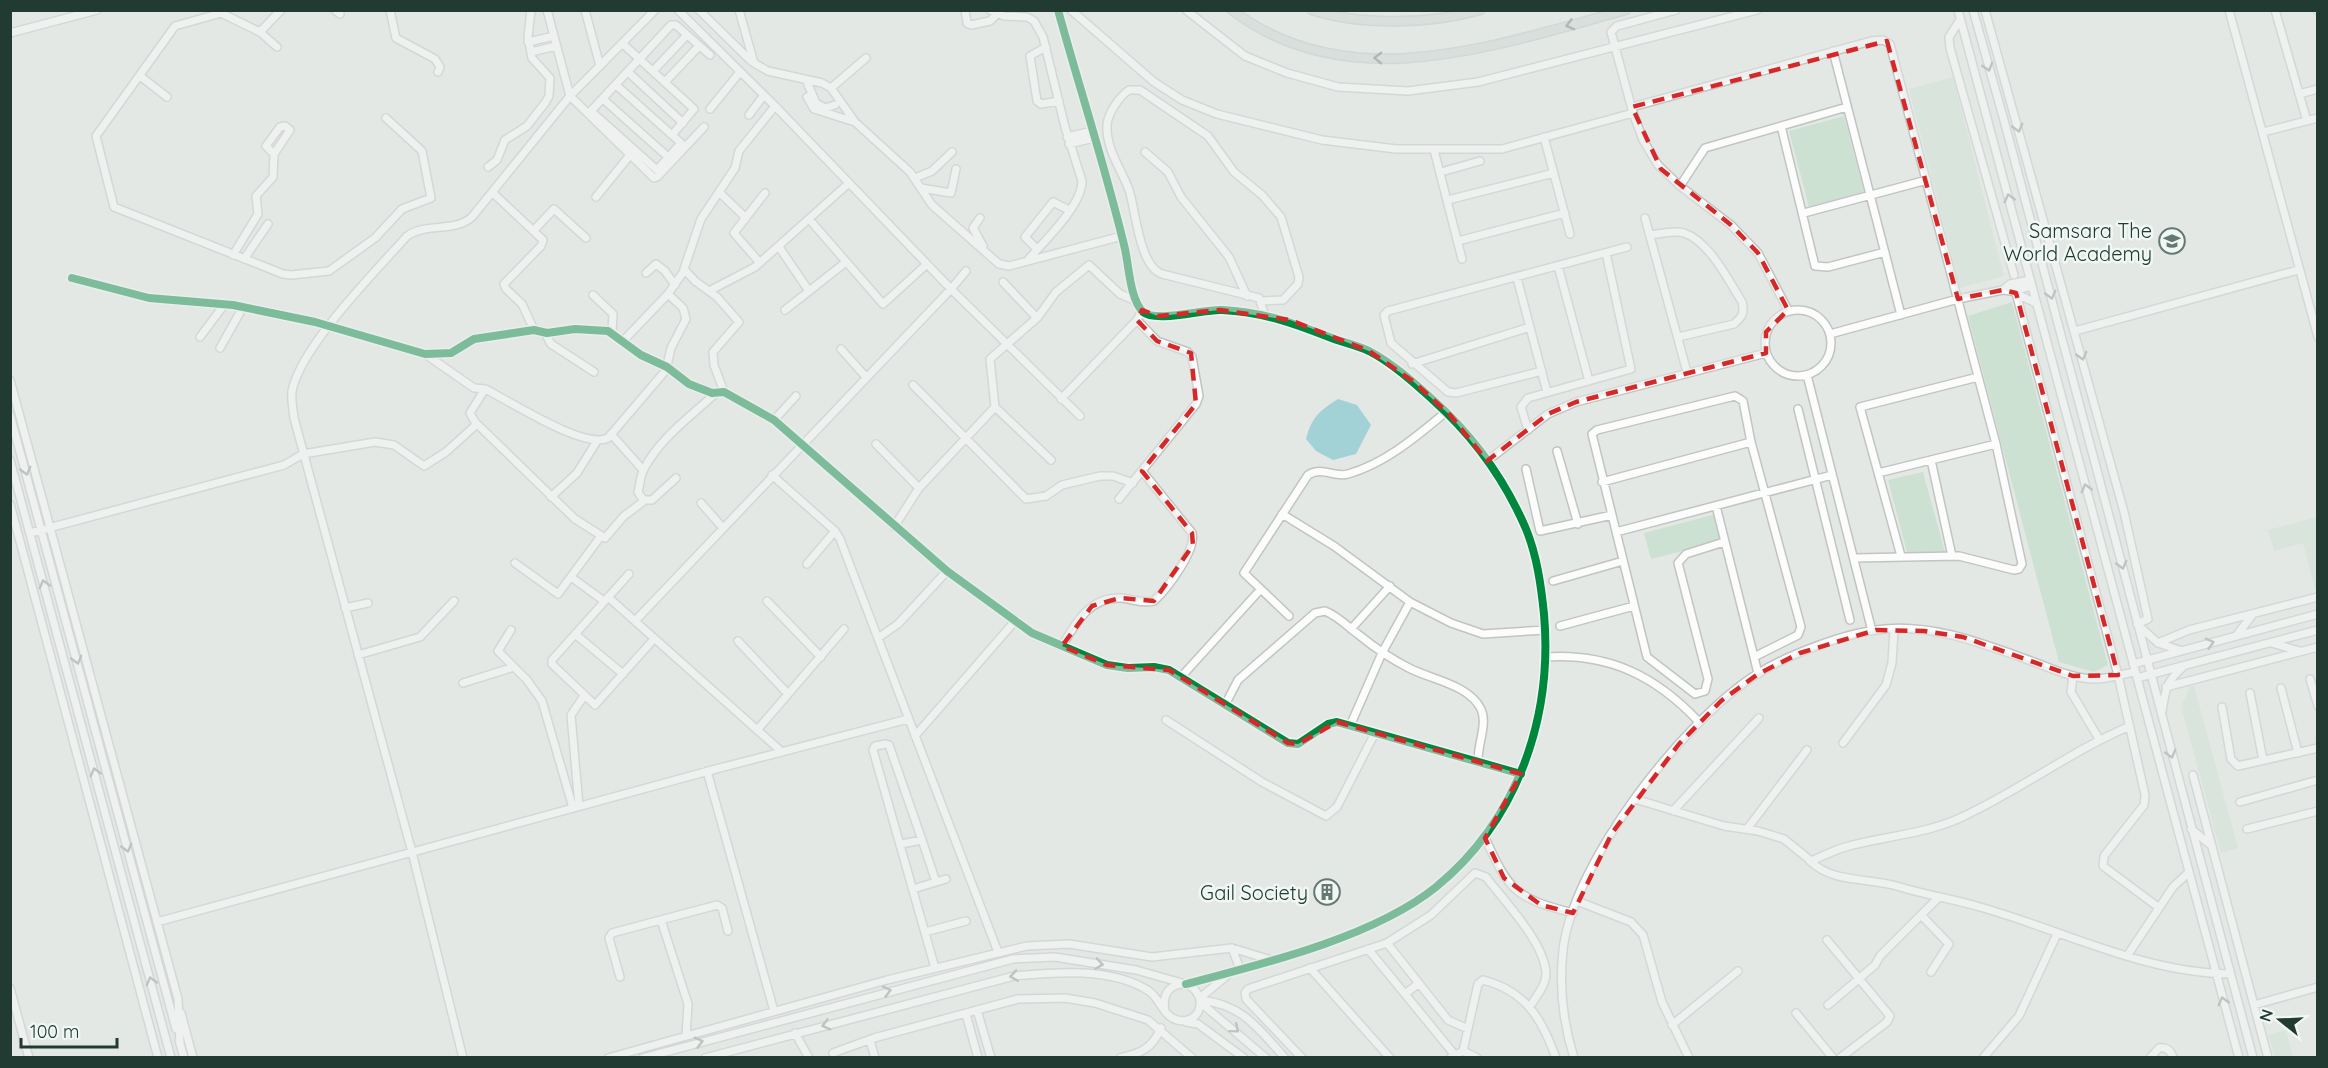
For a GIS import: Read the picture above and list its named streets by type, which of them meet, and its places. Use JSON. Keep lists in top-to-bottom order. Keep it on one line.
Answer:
{"places":{"school or university":["Samsara The World Academy"],"building":["Gail Society"]},"scale_bar":"100 m","north":"left"}
